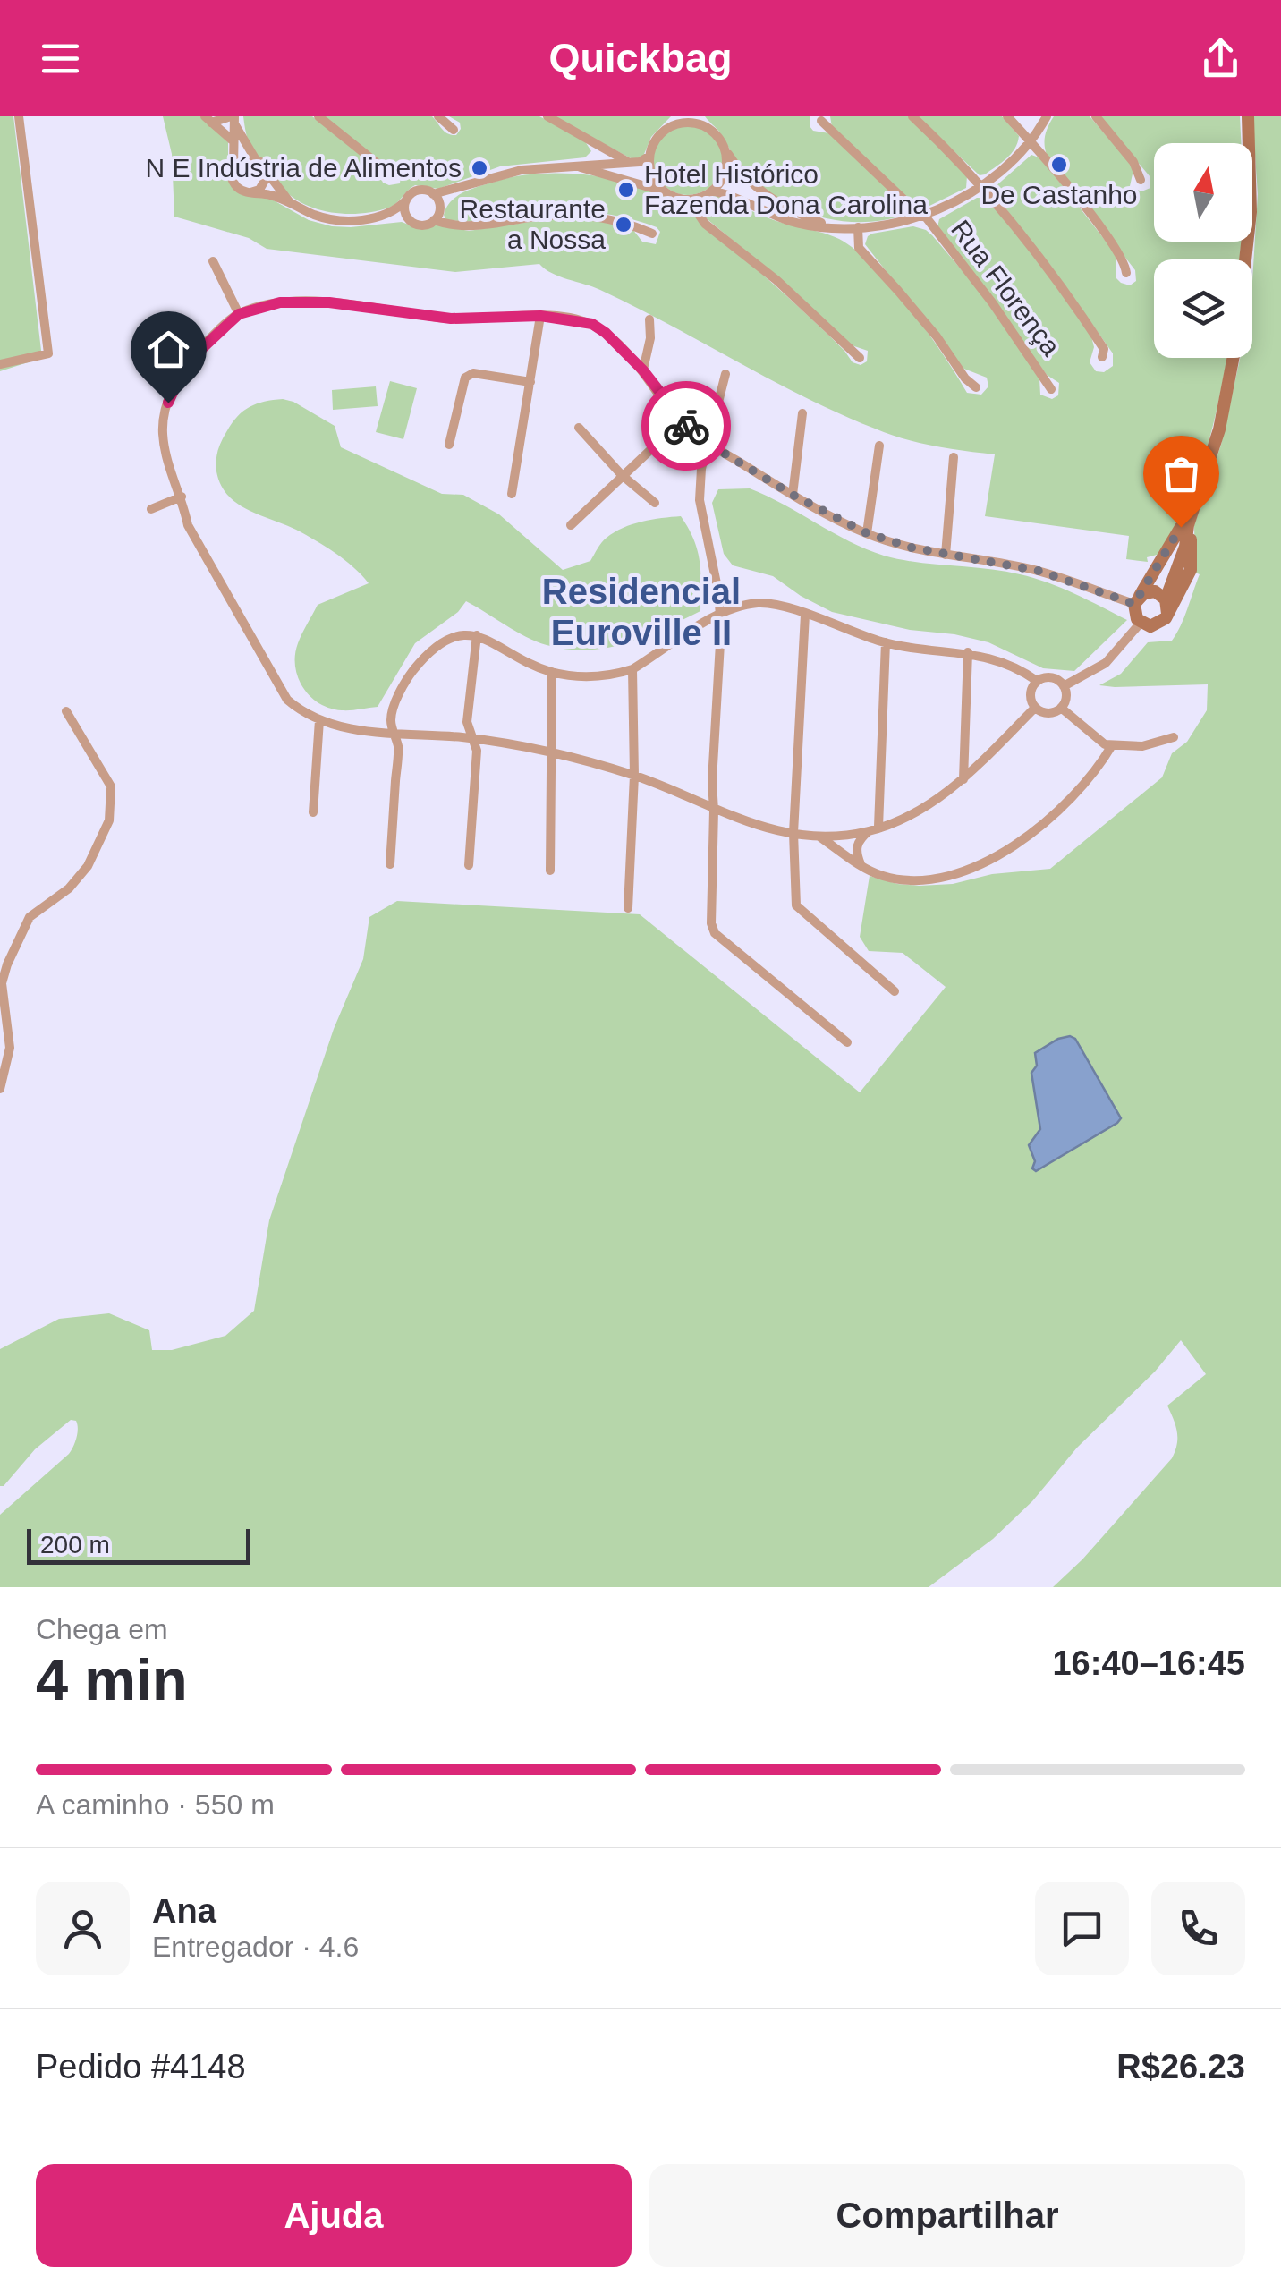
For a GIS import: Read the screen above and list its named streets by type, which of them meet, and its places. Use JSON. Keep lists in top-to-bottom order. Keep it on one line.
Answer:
{"streets":{"street":["Rua Florença"]},"districts":["Residencial Euroville II"],"places":["De Castanho","N E Indústria de Alimentos","Hotel Histórico Fazenda Dona Carolina","Restaurante a Nossa"],"scale_bar":"200 m","north":"top","page":{"header":"Quickbag","scale":"200 m","heading":["4 min","Chega em","16:40–16:45"],"panel":["Ana","Entregador · 4.6","Pedido #4148","R$26.23"],"bar":"A caminho · 550 m","buttons":["Ajuda","Compartilhar"]}}
